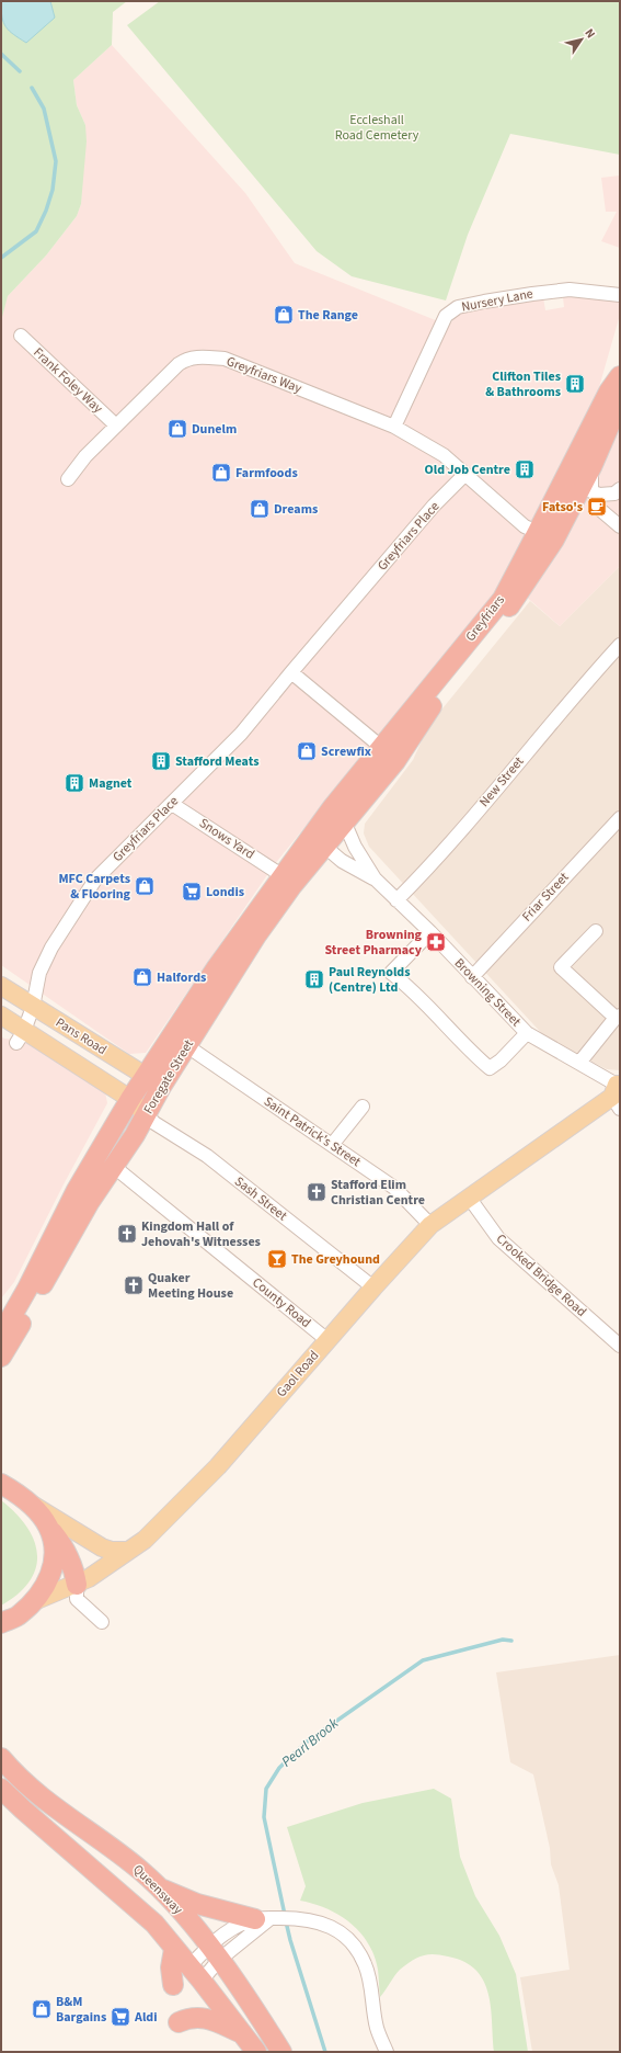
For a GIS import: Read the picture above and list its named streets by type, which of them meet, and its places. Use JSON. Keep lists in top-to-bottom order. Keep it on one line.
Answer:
{"streets":{"highway":["Greyfriars","Foregate Street","Queensway"],"main road":["Pans Road","Gaol Road"],"street":["Nursery Lane","Greyfriars Way","Frank Foley Way","Greyfriars Place","New Street","Snows Yard","Friar Street","Browning Street","Saint Patrick's Street","Sash Street","Crooked Bridge Road","County Road"]},"crossings":[["Nursery Lane","Greyfriars Way"],["Greyfriars Way","Frank Foley Way"],["Greyfriars Way","Greyfriars Place"],["Greyfriars Place","Snows Yard"],["Greyfriars Place","Pans Road"],["Greyfriars","Browning Street"],["Greyfriars","Foregate Street"],["New Street","Browning Street"],["Snows Yard","Foregate Street"],["Friar Street","Browning Street"],["Browning Street","Foregate Street"],["Browning Street","Gaol Road"],["Pans Road","Foregate Street"],["Pans Road","Sash Street"],["Foregate Street","Saint Patrick's Street"],["Foregate Street","Sash Street"],["Foregate Street","County Road"],["Saint Patrick's Street","Gaol Road"],["Sash Street","Gaol Road"],["Crooked Bridge Road","Gaol Road"],["County Road","Gaol Road"]],"water":["Pearl Brook"],"parks":["Eccleshall Road Cemetery"],"places":{"shop":["The Range","Dunelm","Farmfoods","Dreams","Screwfix","MFC Carpets & Flooring","Halfords","B&M Bargains"],"building":["Clifton Tiles & Bathrooms","Old Job Centre","Stafford Meats","Magnet","Paul Reynolds (Centre) Ltd"],"cafe":["Fatso's"],"supermarket":["Londis","Aldi"],"pharmacy":["Browning Street Pharmacy"],"church":["Stafford Elim Christian Centre","Kingdom Hall of Jehovah's Witnesses","Quaker Meeting House"],"bar":["The Greyhound"]},"north":"top right"}
